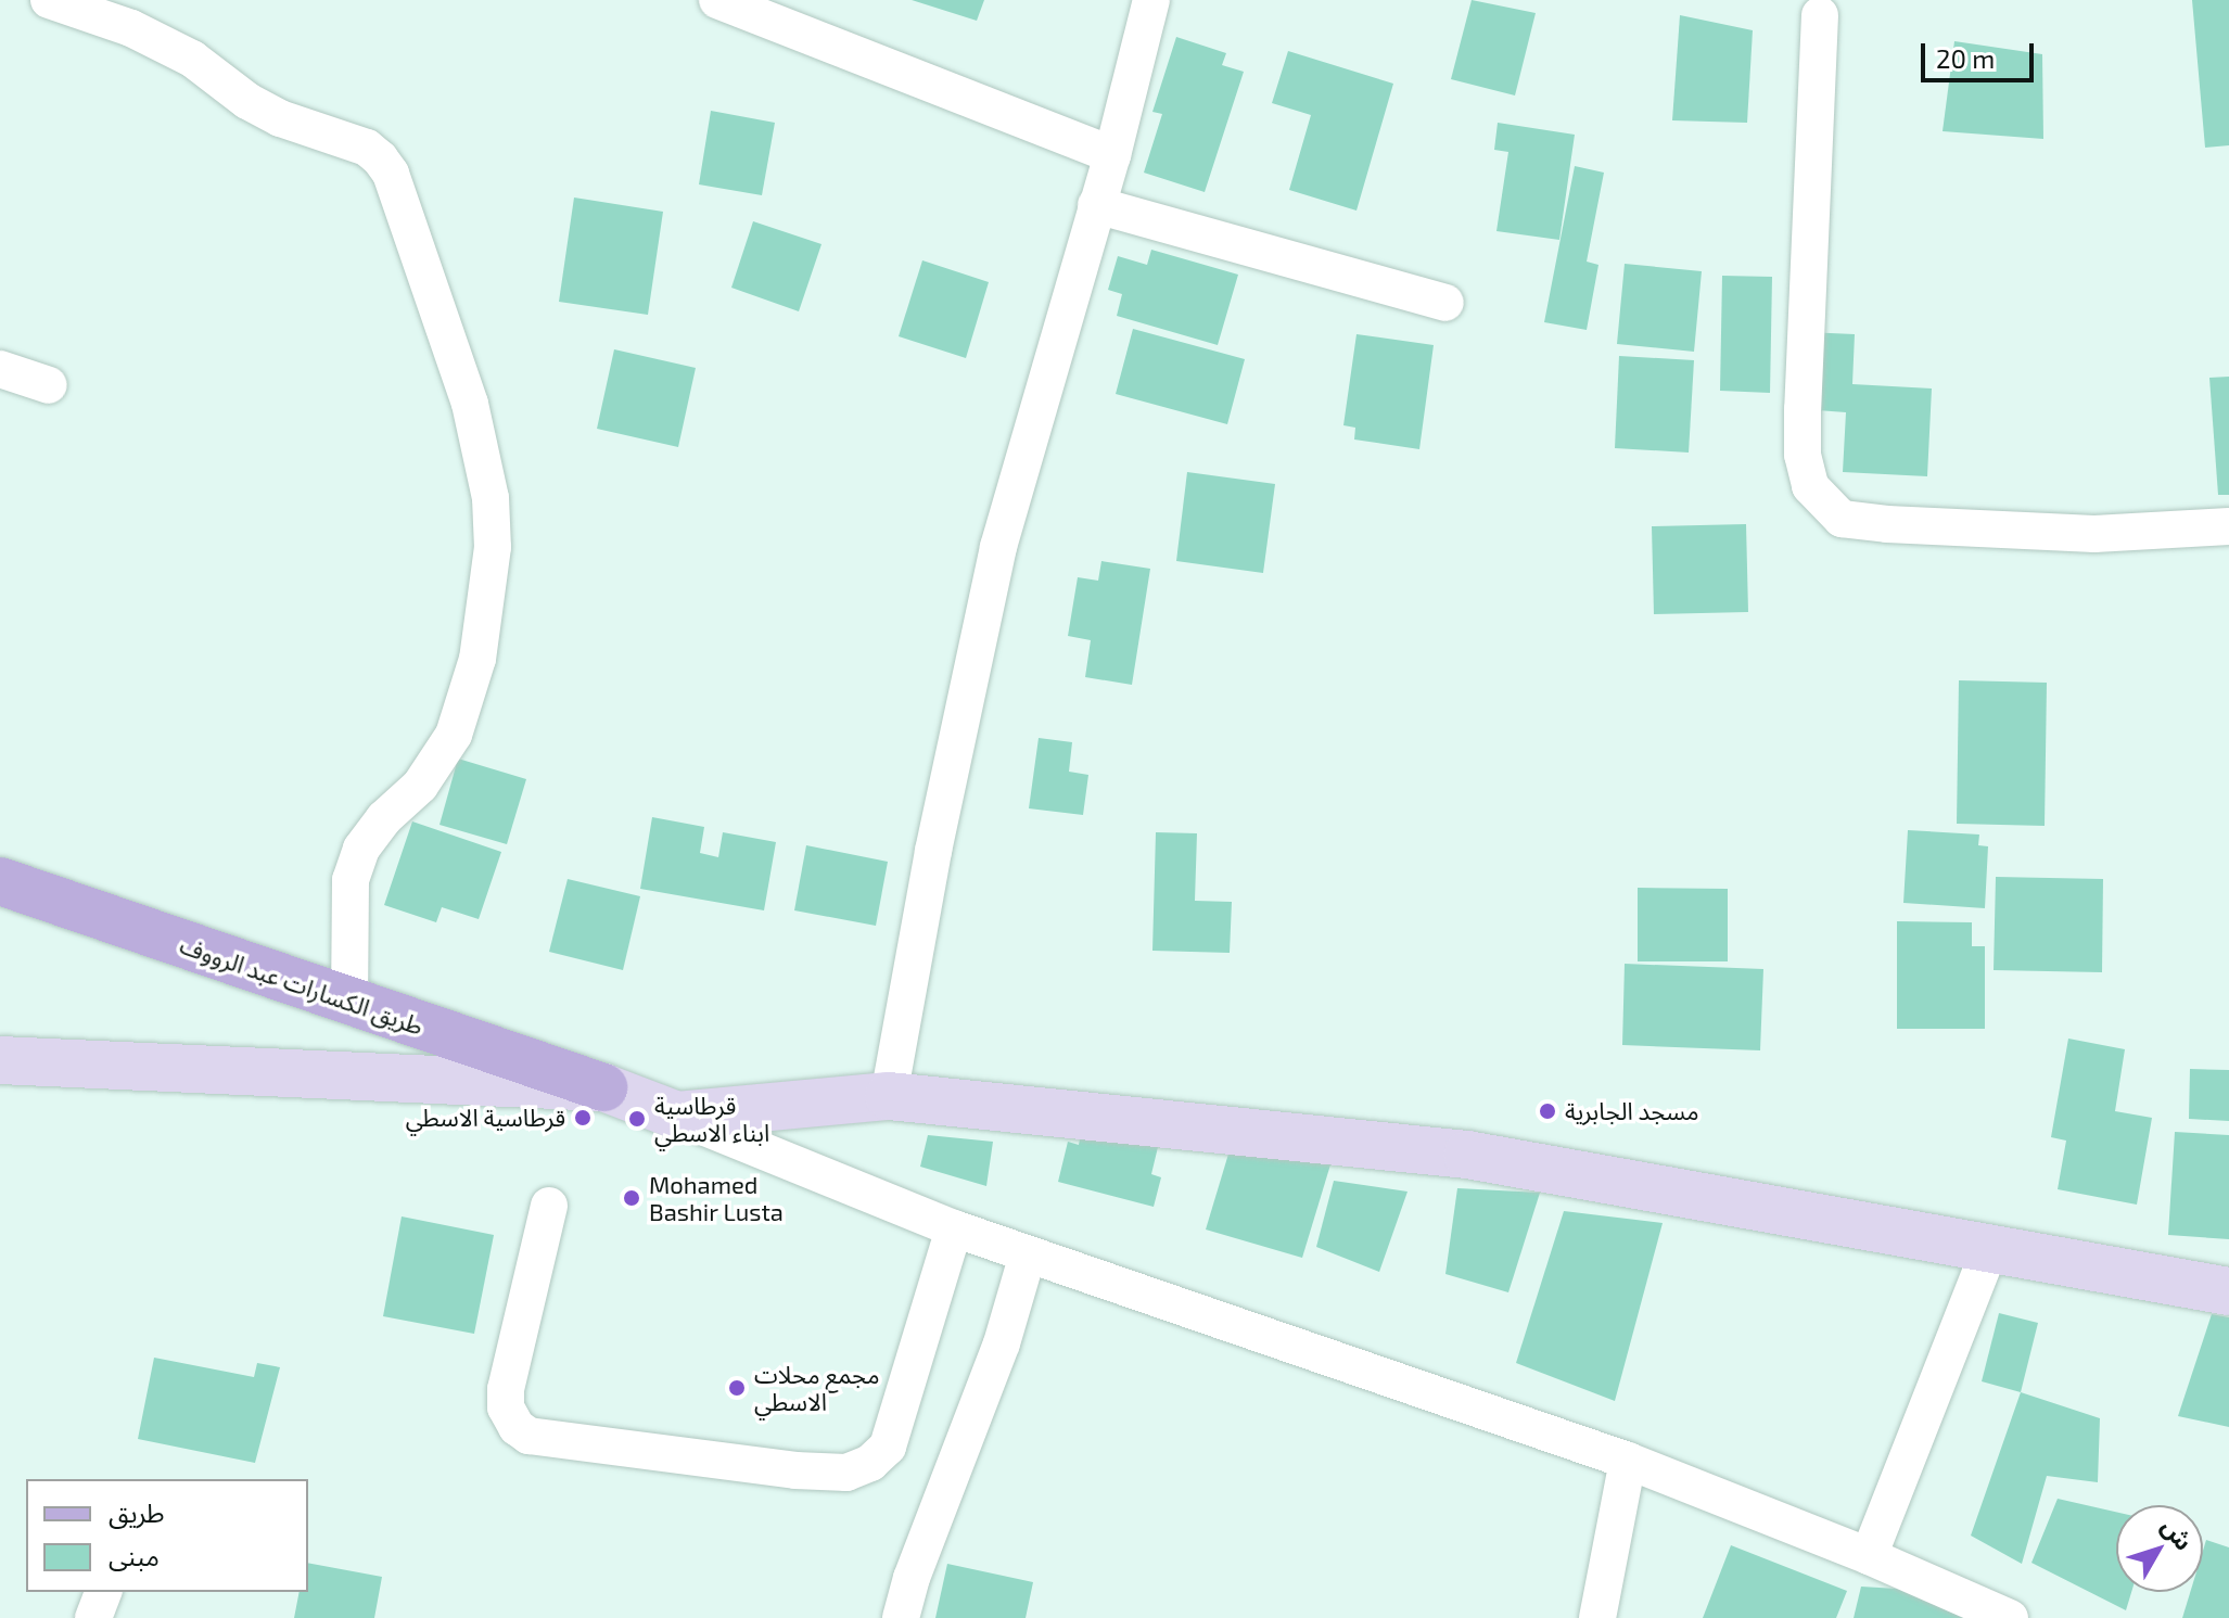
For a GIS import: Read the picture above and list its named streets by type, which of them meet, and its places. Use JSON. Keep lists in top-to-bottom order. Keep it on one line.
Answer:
{"streets":{"main road":["طريق الكسارات عبد الرووف"]},"places":["مسجد الجابرية","قرطاسية الاسطي","قرطاسية ابناء الاسطي","Mohamed Bashir Lusta","مجمع محلات الاسطي"],"legend":["طريق","مبنى"],"scale_bar":"20 m","north":"top right"}
